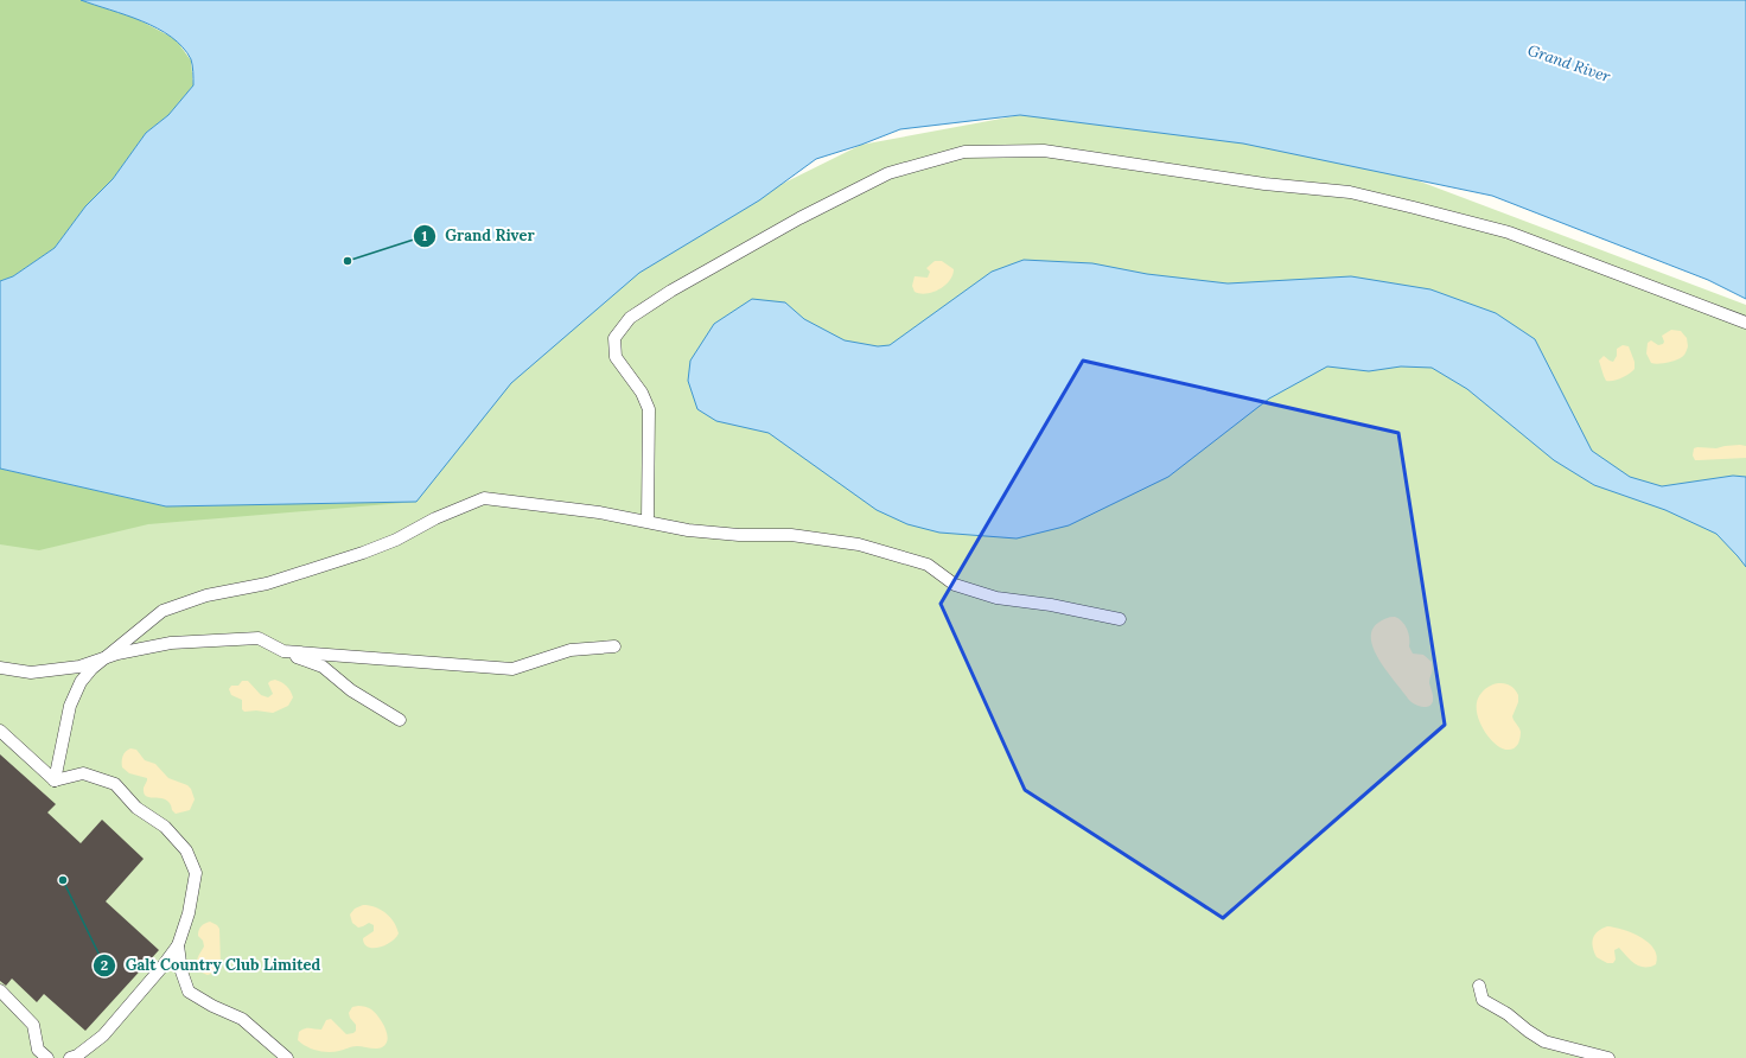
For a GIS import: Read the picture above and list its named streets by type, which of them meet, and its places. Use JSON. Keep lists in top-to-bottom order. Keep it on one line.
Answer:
{"water":["Grand River"],"places":["Grand River","Galt Country Club Limited"]}
